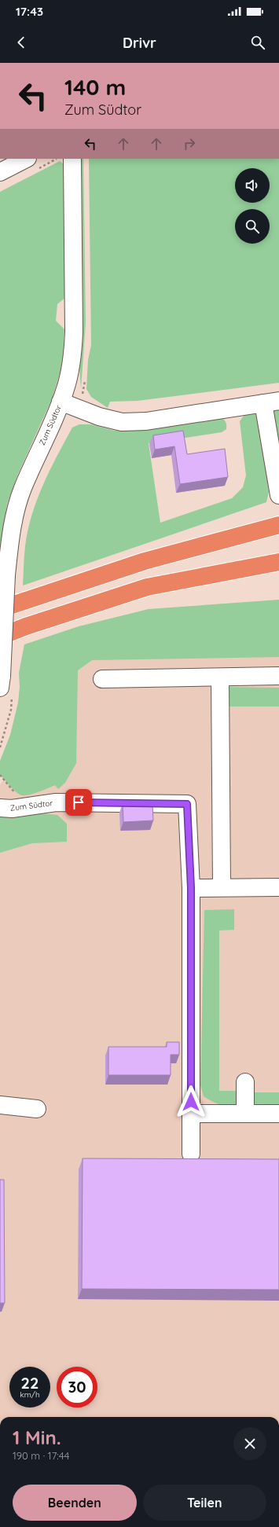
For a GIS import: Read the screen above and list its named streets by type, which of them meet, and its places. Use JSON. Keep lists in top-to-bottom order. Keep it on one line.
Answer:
{"streets":{"street":["Zum Südtor"]},"page":{"status":"17:43","header":"Drivr","turn":["140 m","Zum Südtor"],"speed":"22 km/h","limit":"30","heading":["1 Min.","190 m · 17:44"],"buttons":["Beenden","Teilen"]}}
